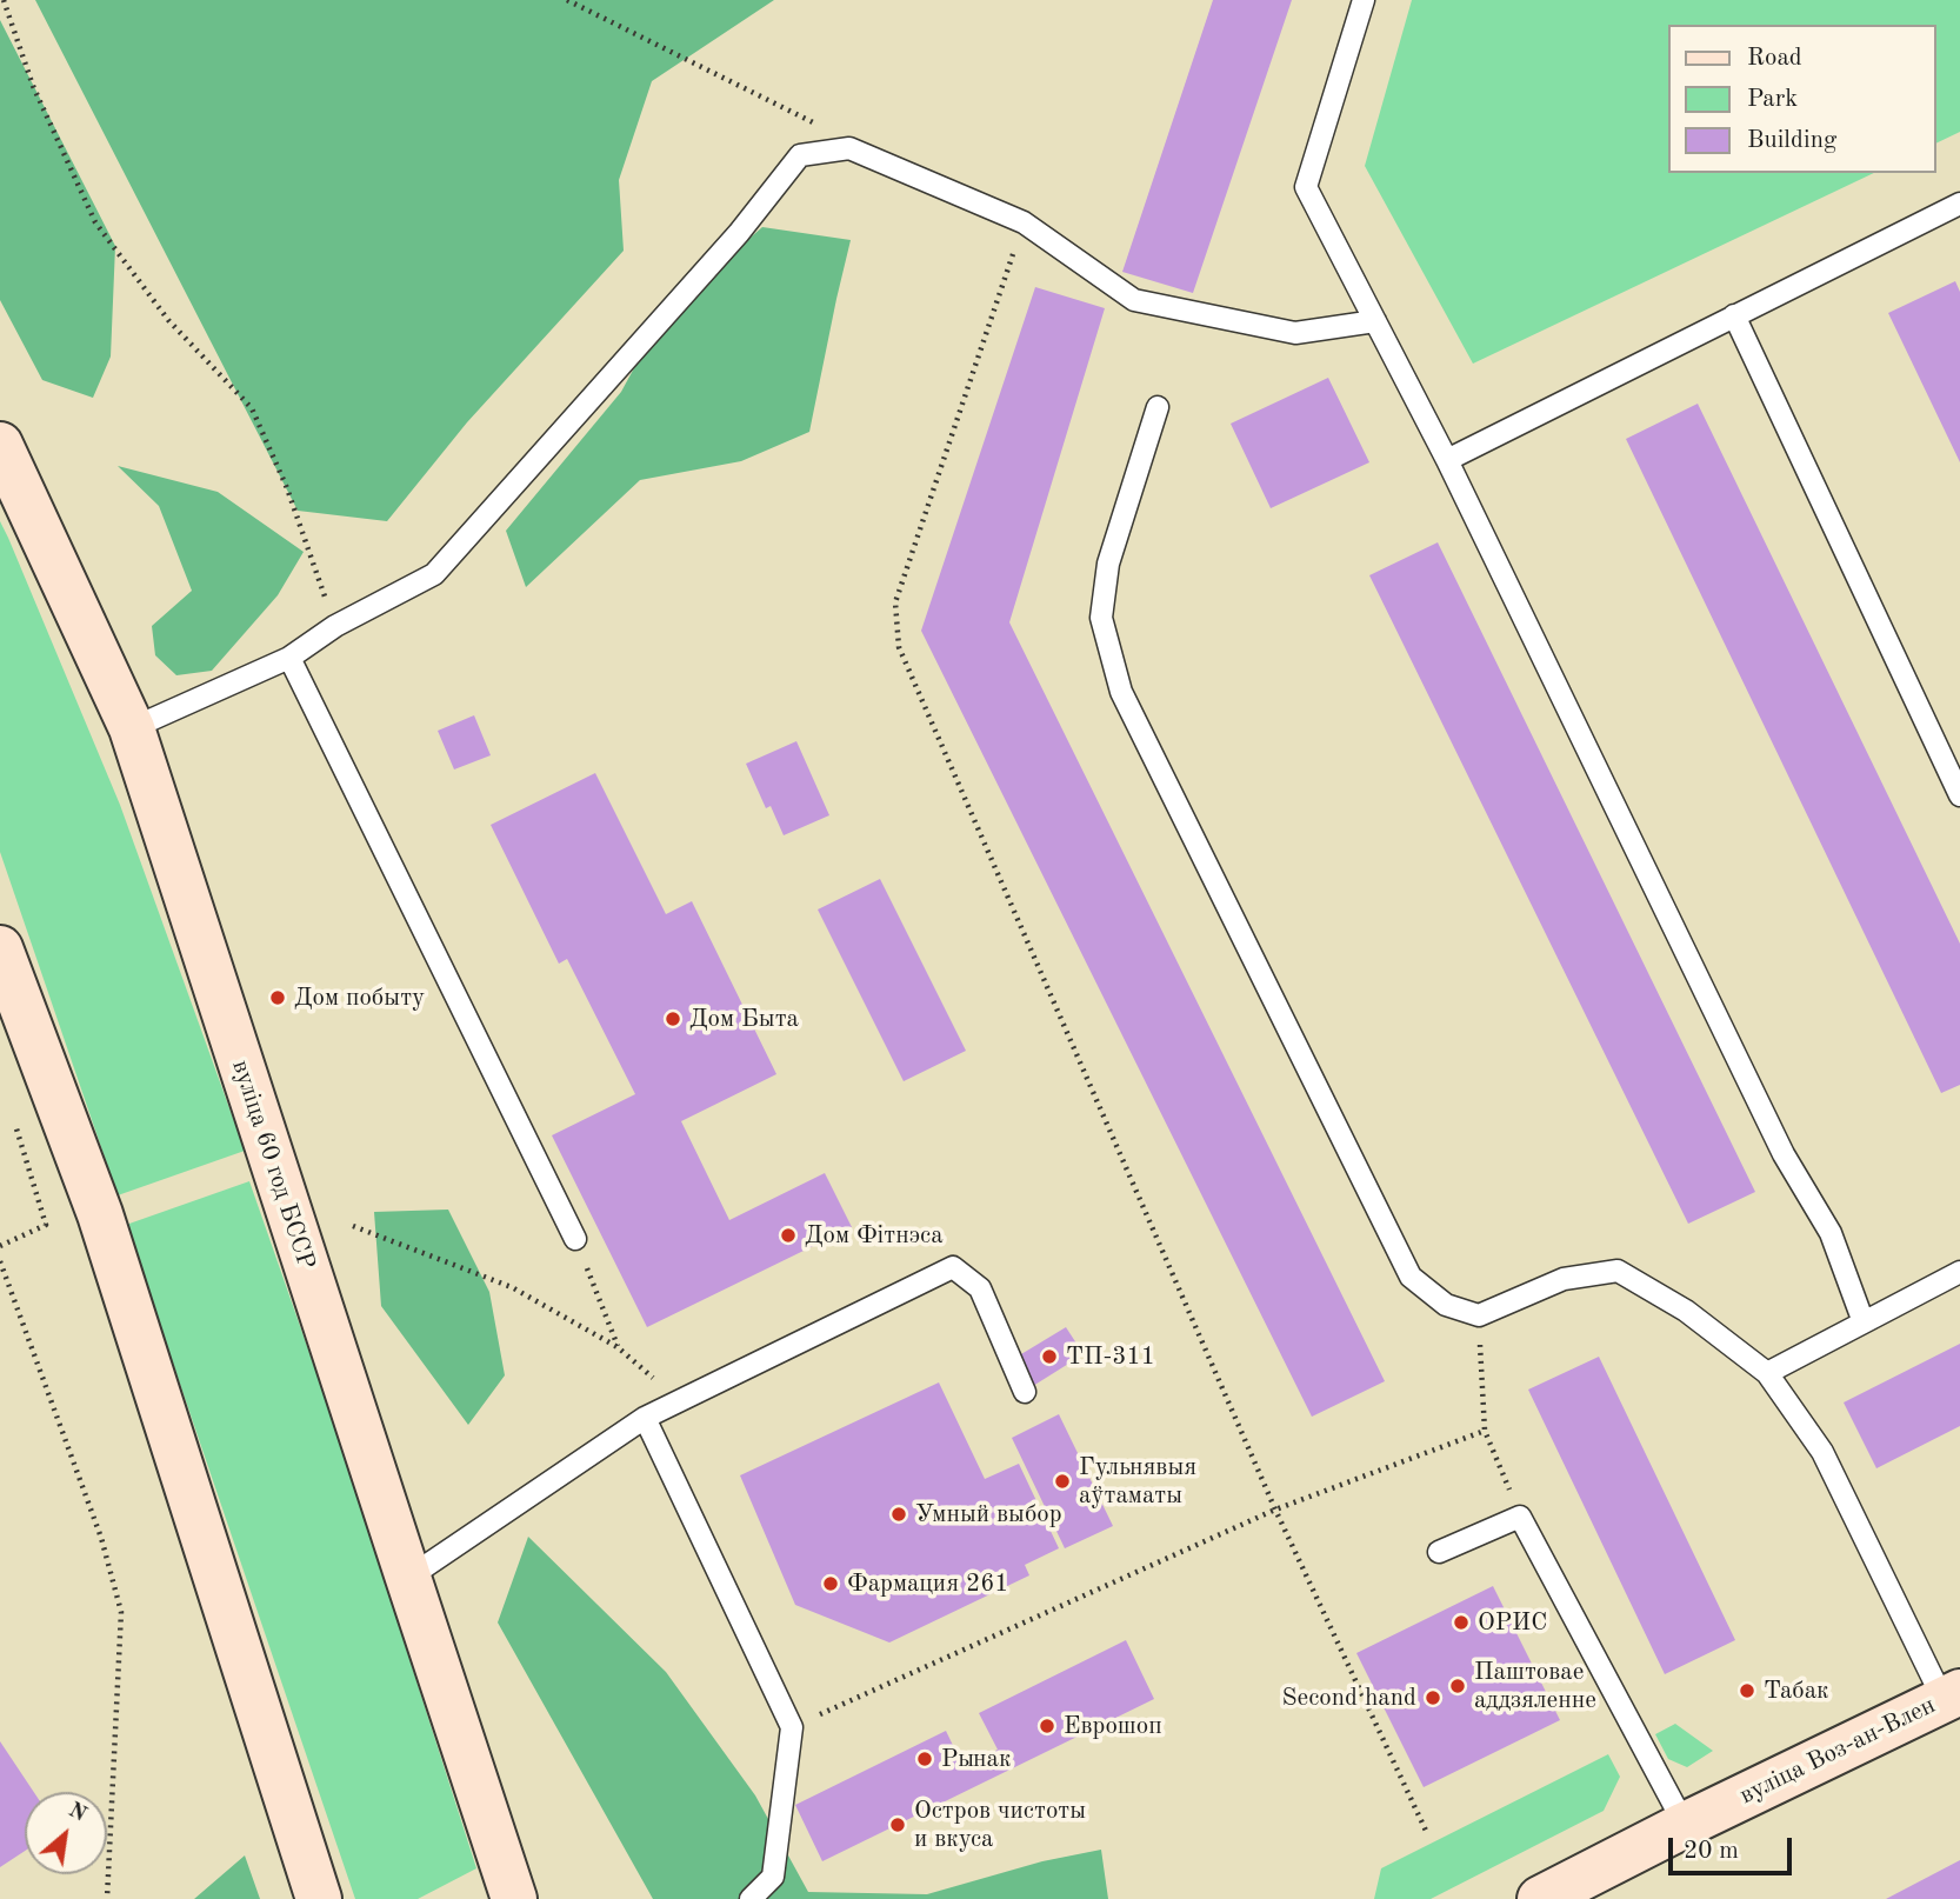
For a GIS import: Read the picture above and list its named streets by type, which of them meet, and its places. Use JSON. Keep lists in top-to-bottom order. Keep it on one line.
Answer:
{"streets":{"main road":["вуліца 60 год БССР","вуліца Воз-ан-Влен"]},"places":["Дом побыту","Дом Быта","Дом Фітнэса","ТП-311","Гульнявыя аўтаматы","Умный выбор","Фармация 261","ОРИС","Паштовае аддзяленне","Табак","Second hand","Еврошоп","Рынак","Остров чистоты и вкуса"],"legend":["Road","Park","Building"],"scale_bar":"20 m","north":"top right"}
